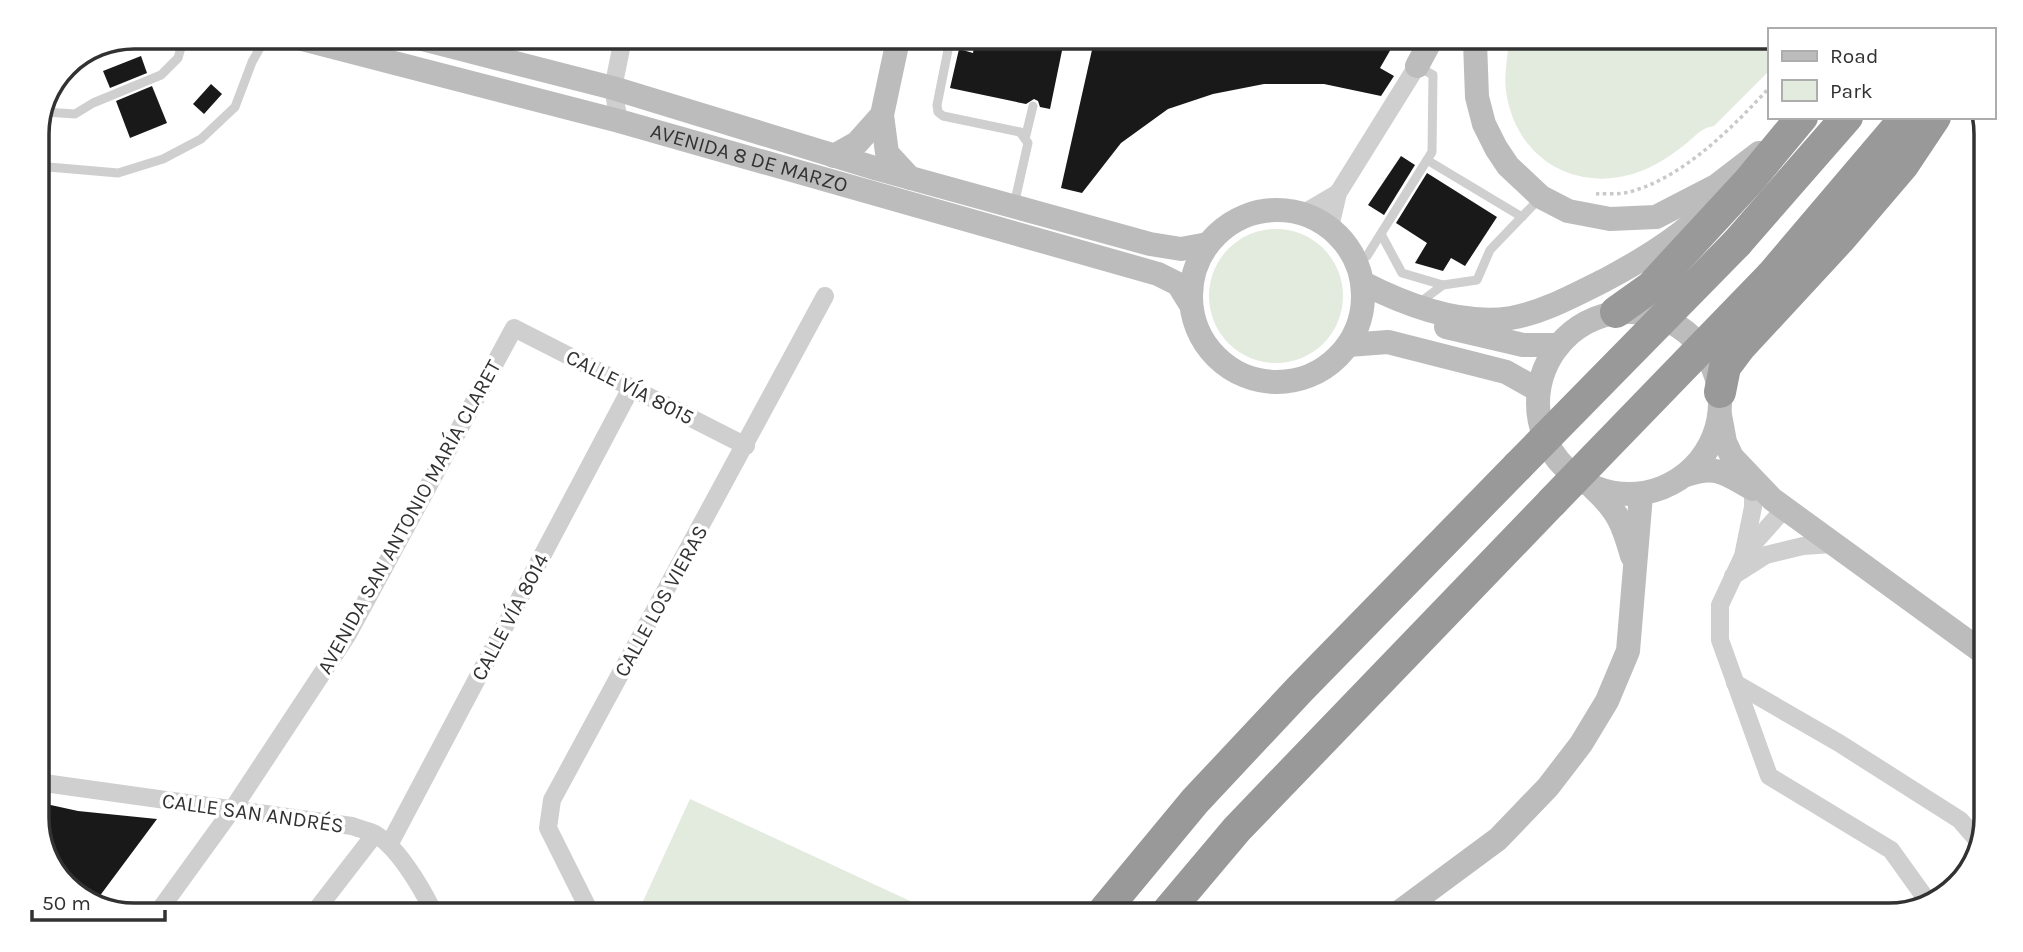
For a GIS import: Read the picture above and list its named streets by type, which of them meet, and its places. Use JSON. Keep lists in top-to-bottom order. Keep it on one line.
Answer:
{"streets":{"street":["AVENIDA 8 DE MARZO","CALLE VÍA 8015","AVENIDA SAN ANTONIO MARÍA CLARET","CALLE LOS VIERAS","CALLE VÍA 8014","CALLE SAN ANDRÉS"]},"crossings":[["CALLE VÍA 8015","AVENIDA SAN ANTONIO MARÍA CLARET"],["CALLE VÍA 8015","CALLE LOS VIERAS"],["CALLE VÍA 8015","CALLE VÍA 8014"],["AVENIDA SAN ANTONIO MARÍA CLARET","CALLE SAN ANDRÉS"],["CALLE VÍA 8014","CALLE SAN ANDRÉS"]],"legend":["Road","Park"],"scale_bar":"50 m"}
